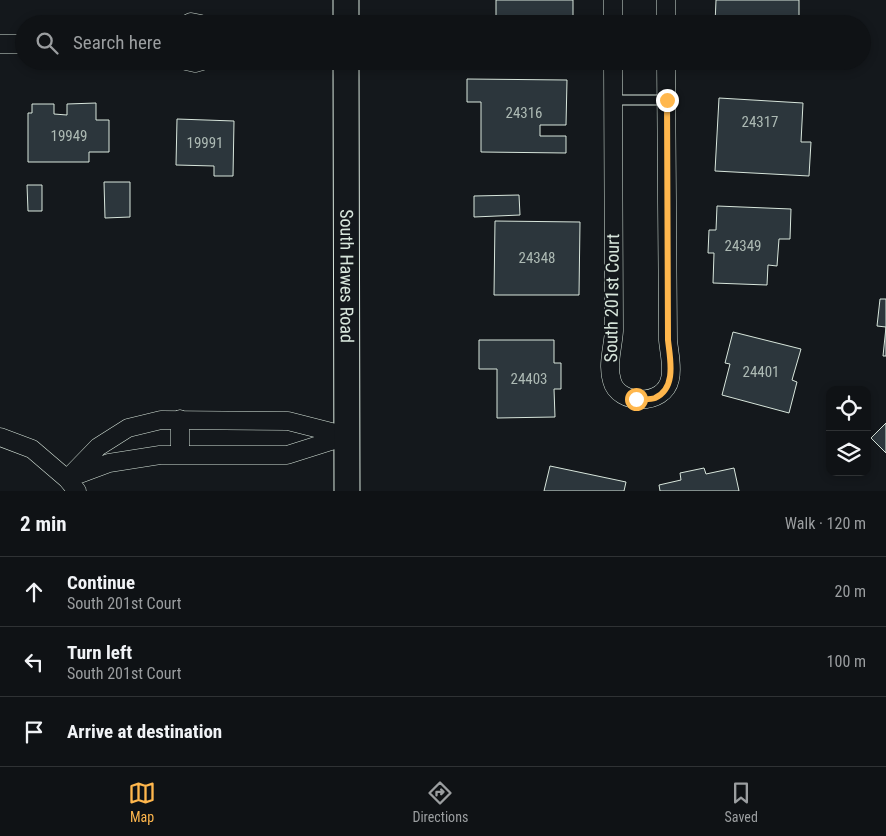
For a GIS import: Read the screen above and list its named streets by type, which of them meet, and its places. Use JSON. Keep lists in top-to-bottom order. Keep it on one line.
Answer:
{"streets":{"main road":["South Hawes Road"],"street":["South 201st Court"]},"house_numbers":["24316","24317","19949","19991","24349","24348","24401","24403"],"page":{"search":"Search here","heading":["2 min","Walk · 120 m"],"list":[["Continue","South 201st Court","20 m"],["Turn left","South 201st Court","100 m"],"Arrive at destination"],"nav":["Map","Directions","Saved"]}}
